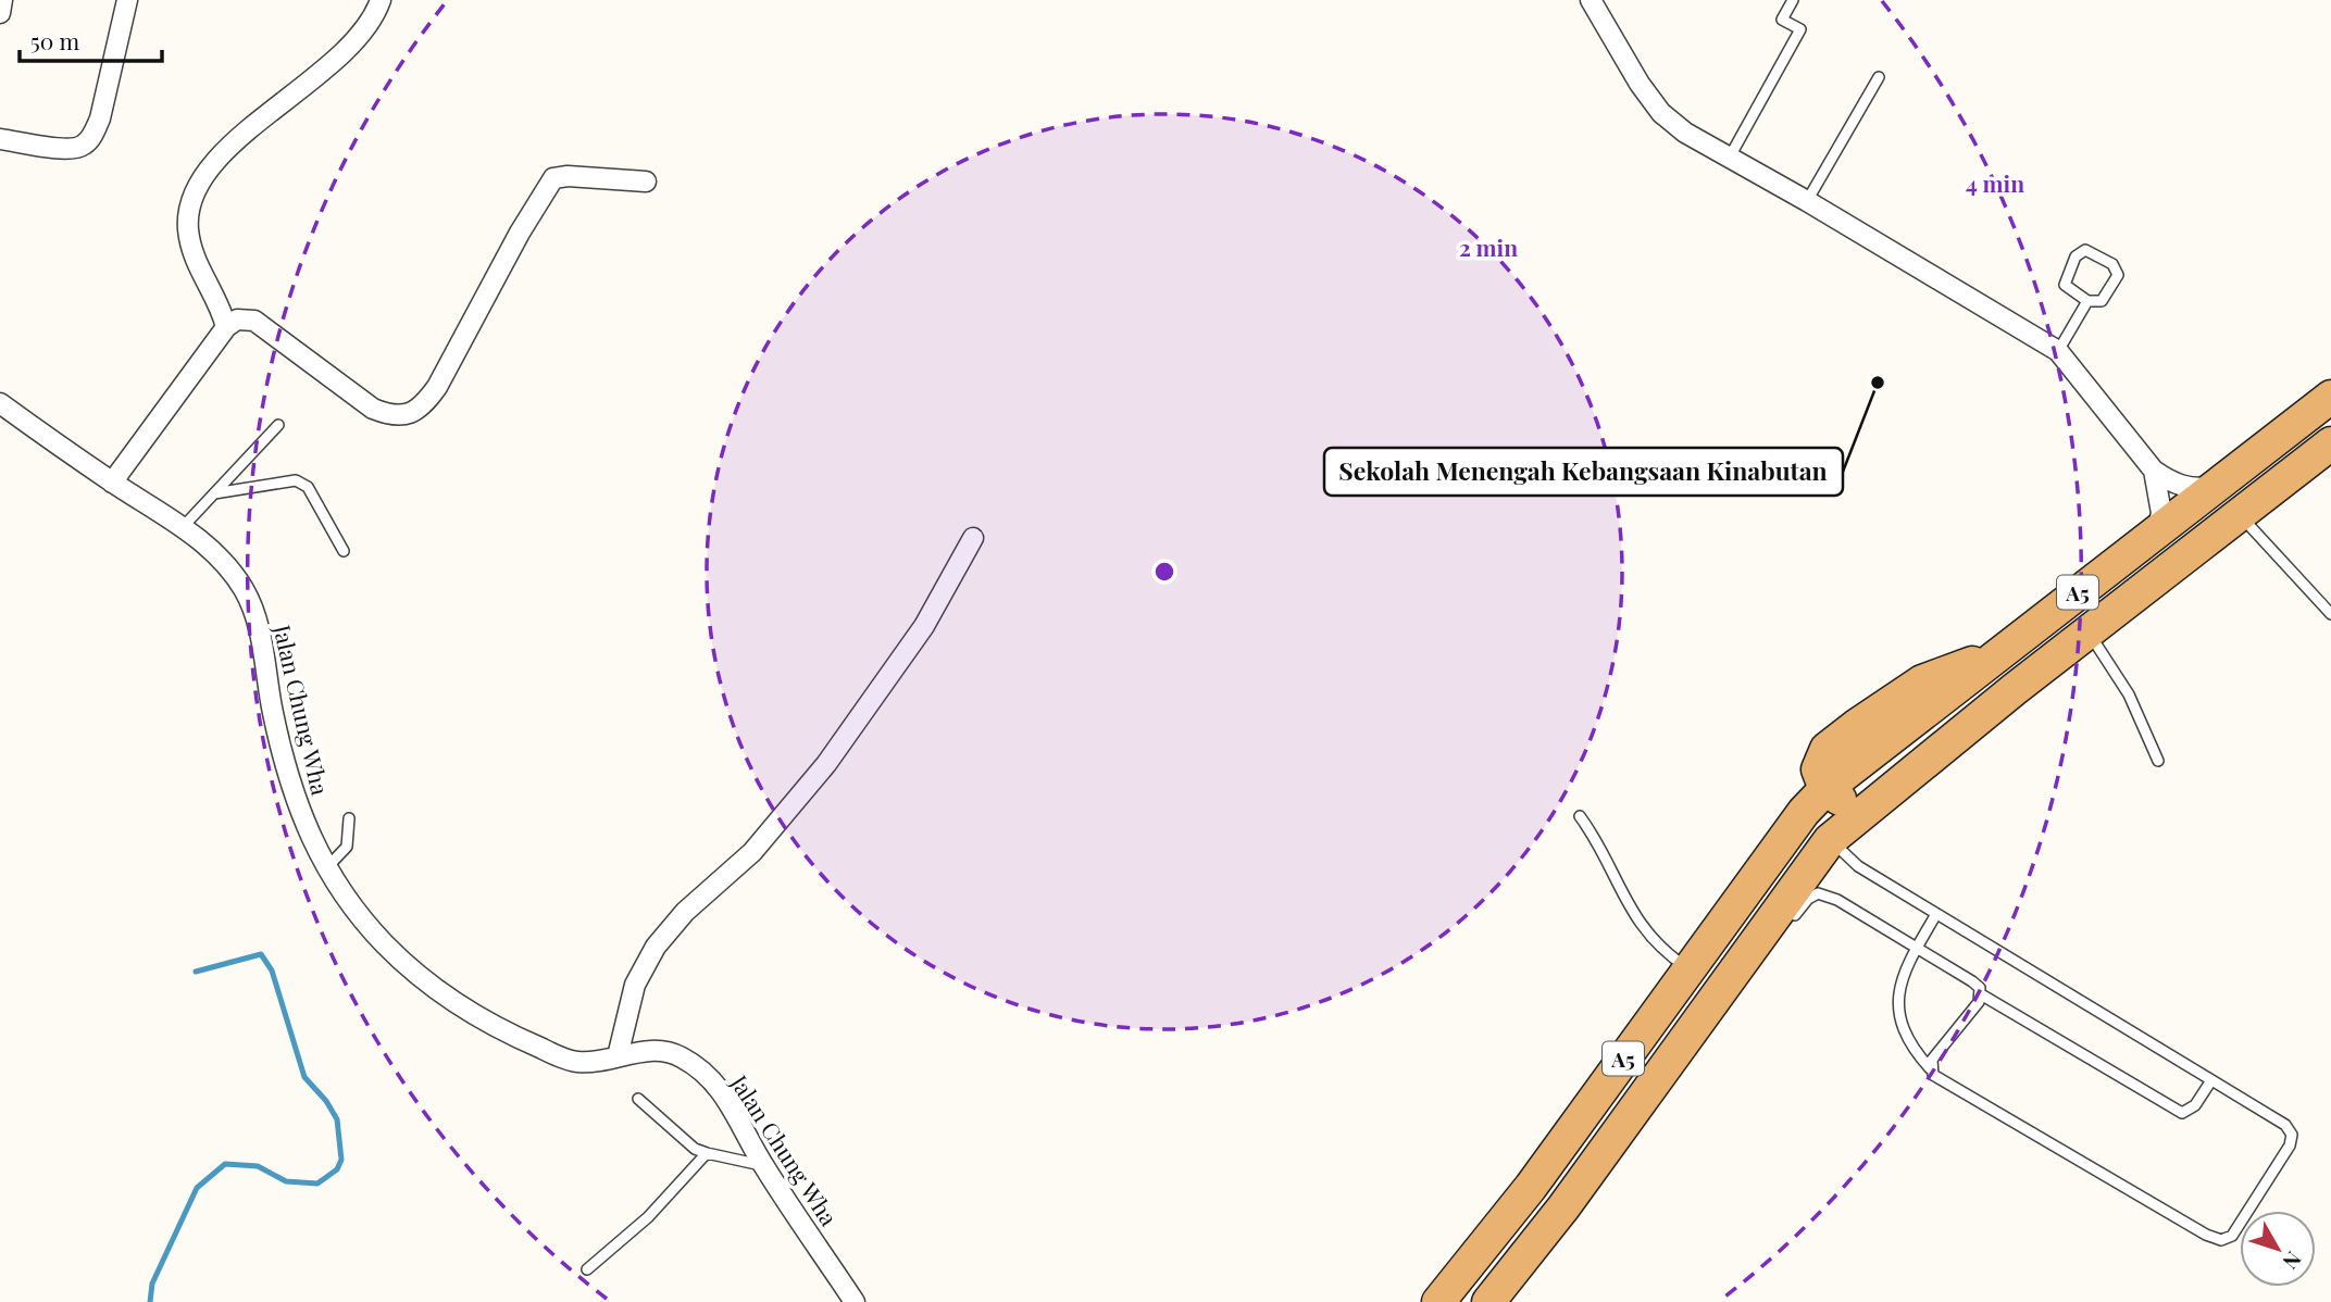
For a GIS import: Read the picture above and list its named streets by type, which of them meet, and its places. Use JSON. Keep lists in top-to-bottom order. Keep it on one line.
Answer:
{"streets":{"highway":["A5"],"street":["Jalan Chung Wha"]},"places":["Sekolah Menengah Kebangsaan Kinabutan"],"scale_bar":"50 m","north":"bottom right","rings":["4 min","2 min"]}
